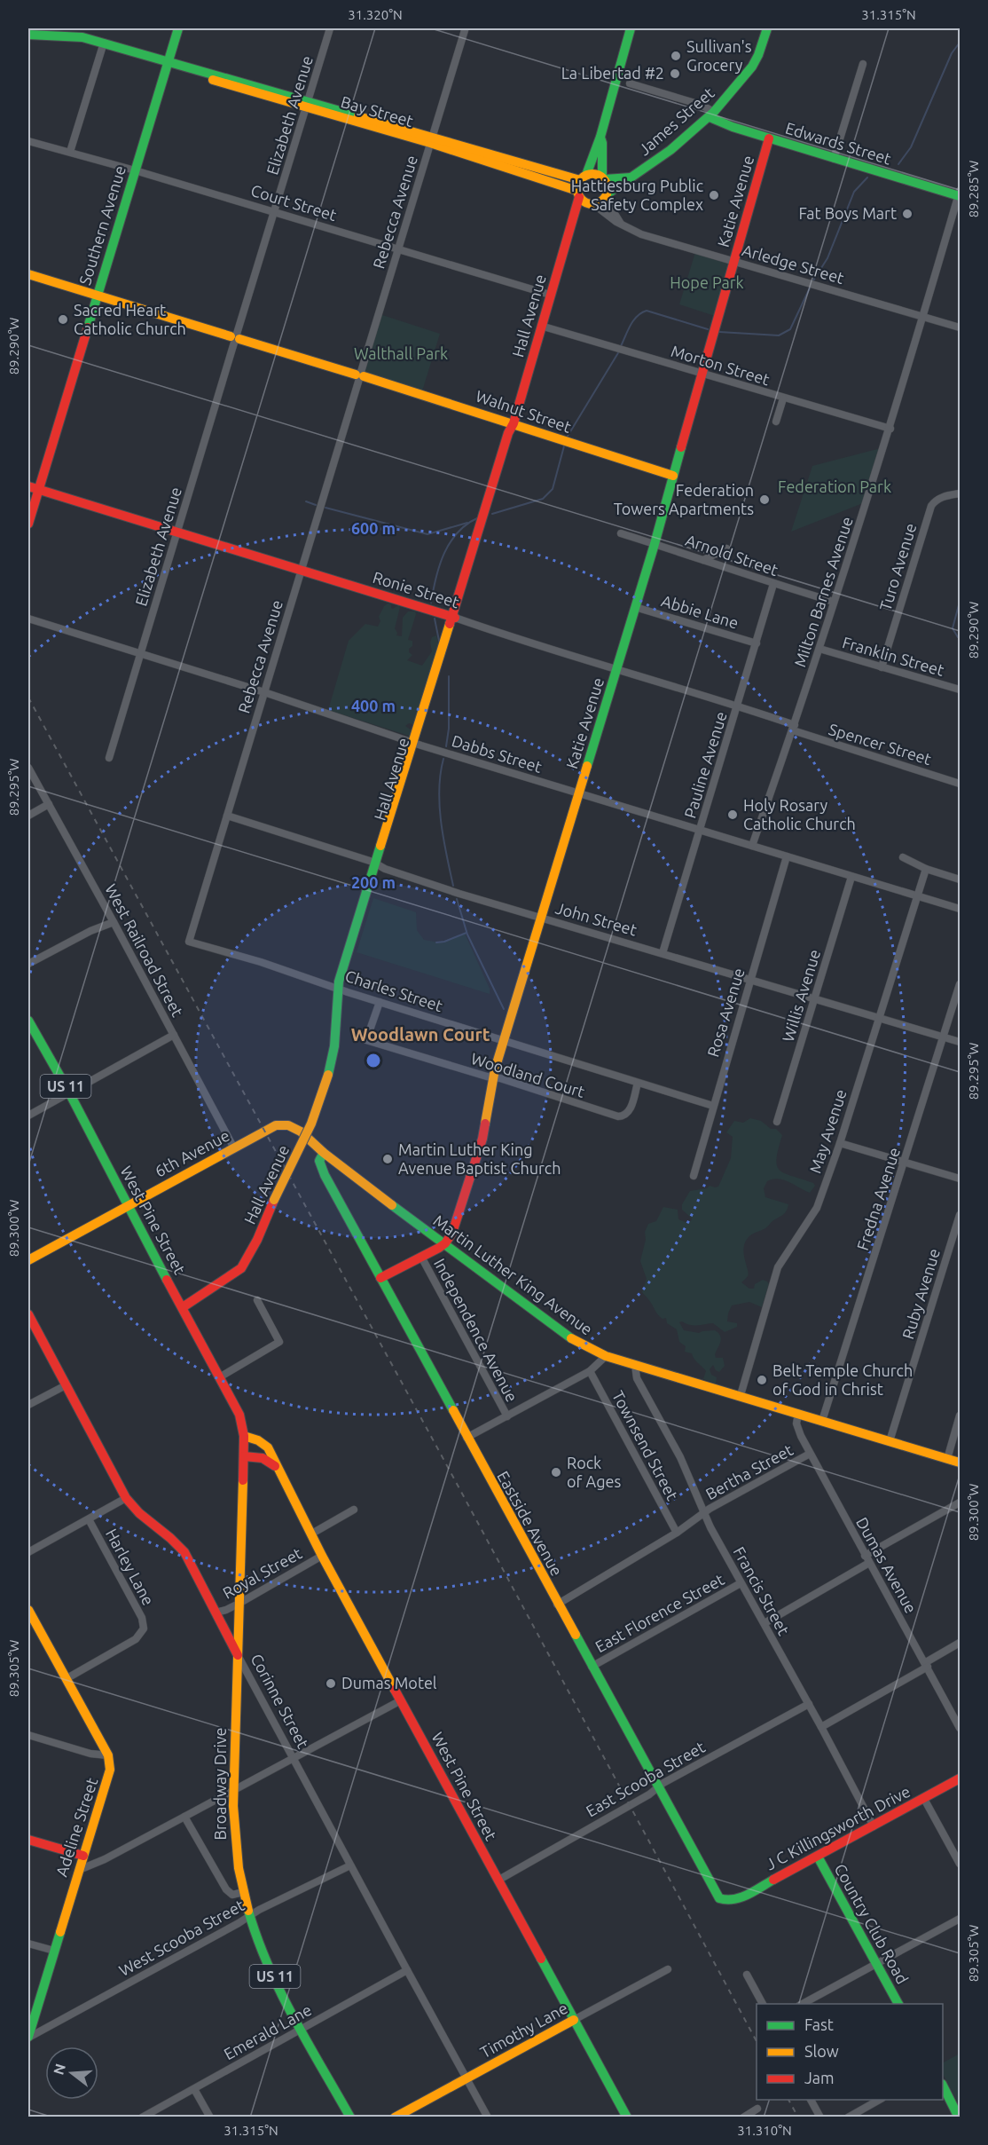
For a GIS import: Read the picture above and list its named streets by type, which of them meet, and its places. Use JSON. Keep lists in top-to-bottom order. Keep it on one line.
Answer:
{"streets":{"street":["Bay Street","Elizabeth Avenue","James Street","Edwards Street","Katie Avenue","Court Street","Rebecca Avenue","Southern Avenue","Arledge Street","Hall Avenue","Morton Street","Walnut Street","Arnold Street","Turo Avenue","Ronie Street","Milton Barnes Avenue","Abbie Lane","Franklin Street","Spencer Street","Dabbs Street","Pauline Avenue","John Street","West Railroad Street","Charles Street","Willis Avenue","Rosa Avenue","Woodland Court","US 11","May Avenue","6th Avenue","Fredna Avenue","West Pine Street","Martin Luther King Avenue","Ruby Avenue","Independence Avenue","Townsend Street","Bertha Street","Eastside Avenue","Dumas Avenue","Harley Lane","Royal Street","Francis Street","East Florence Street","Corinne Street","East Scooba Street","Broadway Drive","Adeline Street","J C Killingsworth Drive","Country Club Road","West Scooba Street","Timothy Lane","Emerald Lane"]},"crossings":[["Bay Street","Elizabeth Avenue"],["Bay Street","James Street"],["Bay Street","Rebecca Avenue"],["Bay Street","Southern Avenue"],["Bay Street","Arledge Street"],["Bay Street","Hall Avenue"],["Elizabeth Avenue","Court Street"],["Elizabeth Avenue","Walnut Street"],["Elizabeth Avenue","Ronie Street"],["Elizabeth Avenue","Dabbs Street"],["James Street","Edwards Street"],["James Street","Arledge Street"],["James Street","Hall Avenue"],["Edwards Street","Katie Avenue"],["Edwards Street","Milton Barnes Avenue"],["Katie Avenue","Arledge Street"],["Katie Avenue","Morton Street"],["Katie Avenue","Walnut Street"],["Katie Avenue","Arnold Street"],["Katie Avenue","Ronie Street"],["Katie Avenue","Abbie Lane"],["Katie Avenue","Dabbs Street"],["Katie Avenue","John Street"],["Katie Avenue","Charles Street"],["Katie Avenue","Woodland Court"],["Katie Avenue","Martin Luther King Avenue"],["Court Street","Rebecca Avenue"],["Court Street","Southern Avenue"],["Court Street","Hall Avenue"],["Rebecca Avenue","Walnut Street"],["Rebecca Avenue","Ronie Street"],["Rebecca Avenue","Dabbs Street"],["Rebecca Avenue","John Street"],["Rebecca Avenue","Charles Street"],["Southern Avenue","Walnut Street"],["Southern Avenue","Ronie Street"],["Arledge Street","Hall Avenue"],["Arledge Street","Milton Barnes Avenue"],["Hall Avenue","Morton Street"],["Hall Avenue","Walnut Street"],["Hall Avenue","Ronie Street"],["Hall Avenue","Dabbs Street"],["Hall Avenue","John Street"],["Hall Avenue","Charles Street"],["Hall Avenue","West Pine Street"],["Morton Street","Milton Barnes Avenue"],["Arnold Street","Milton Barnes Avenue"],["Arnold Street","Pauline Avenue"],["Turo Avenue","Franklin Street"],["Ronie Street","Milton Barnes Avenue"],["Ronie Street","Spencer Street"],["Ronie Street","Pauline Avenue"],["Milton Barnes Avenue","Franklin Street"],["Milton Barnes Avenue","Spencer Street"],["Milton Barnes Avenue","Dabbs Street"],["Abbie Lane","Pauline Avenue"],["Dabbs Street","Pauline Avenue"],["Dabbs Street","Willis Avenue"],["Dabbs Street","Rosa Avenue"],["Dabbs Street","May Avenue"],["Pauline Avenue","John Street"],["John Street","Willis Avenue"],["John Street","Rosa Avenue"],["John Street","May Avenue"],["John Street","Fredna Avenue"],["West Railroad Street","6th Avenue"],["Charles Street","Rosa Avenue"],["Charles Street","Woodland Court"],["May Avenue","Martin Luther King Avenue"],["6th Avenue","West Pine Street"],["6th Avenue","Martin Luther King Avenue"],["Fredna Avenue","Martin Luther King Avenue"],["West Pine Street","Royal Street"],["West Pine Street","East Scooba Street"],["West Pine Street","Broadway Drive"],["West Pine Street","Timothy Lane"],["Martin Luther King Avenue","Ruby Avenue"],["Martin Luther King Avenue","Eastside Avenue"],["Martin Luther King Avenue","Dumas Avenue"],["Martin Luther King Avenue","Francis Street"],["Townsend Street","Bertha Street"],["Bertha Street","Eastside Avenue"],["Bertha Street","Dumas Avenue"],["Bertha Street","Francis Street"],["Eastside Avenue","East Florence Street"],["Eastside Avenue","East Scooba Street"],["Eastside Avenue","J C Killingsworth Drive"],["Royal Street","Corinne Street"],["Royal Street","Broadway Drive"],["Francis Street","East Florence Street"],["Francis Street","East Scooba Street"],["Francis Street","J C Killingsworth Drive"],["Corinne Street","Broadway Drive"],["Corinne Street","West Scooba Street"],["Corinne Street","Timothy Lane"],["Corinne Street","Emerald Lane"],["Broadway Drive","West Scooba Street"],["Broadway Drive","Emerald Lane"],["Adeline Street","West Scooba Street"],["J C Killingsworth Drive","Country Club Road"]],"districts":["Woodlawn Court"],"parks":["Hope Park","Walthall Park","Federation Park"],"places":["Sullivan's Grocery","La Libertad #2","Hattiesburg Public Safety Complex","Fat Boys Mart","Sacred Heart Catholic Church","Federation Towers Apartments","Holy Rosary Catholic Church","Martin Luther King Avenue Baptist Church","Belt Temple Church of God in Christ","Rock of Ages","Dumas Motel"],"legend":["Fast","Slow","Jam"],"north":"left","coordinates":["31.320°N","31.315°N","89.285°W","89.290°W","89.295°W","89.300°W","89.305°W","31.310°N"],"rings":["600 m","400 m","200 m"]}
